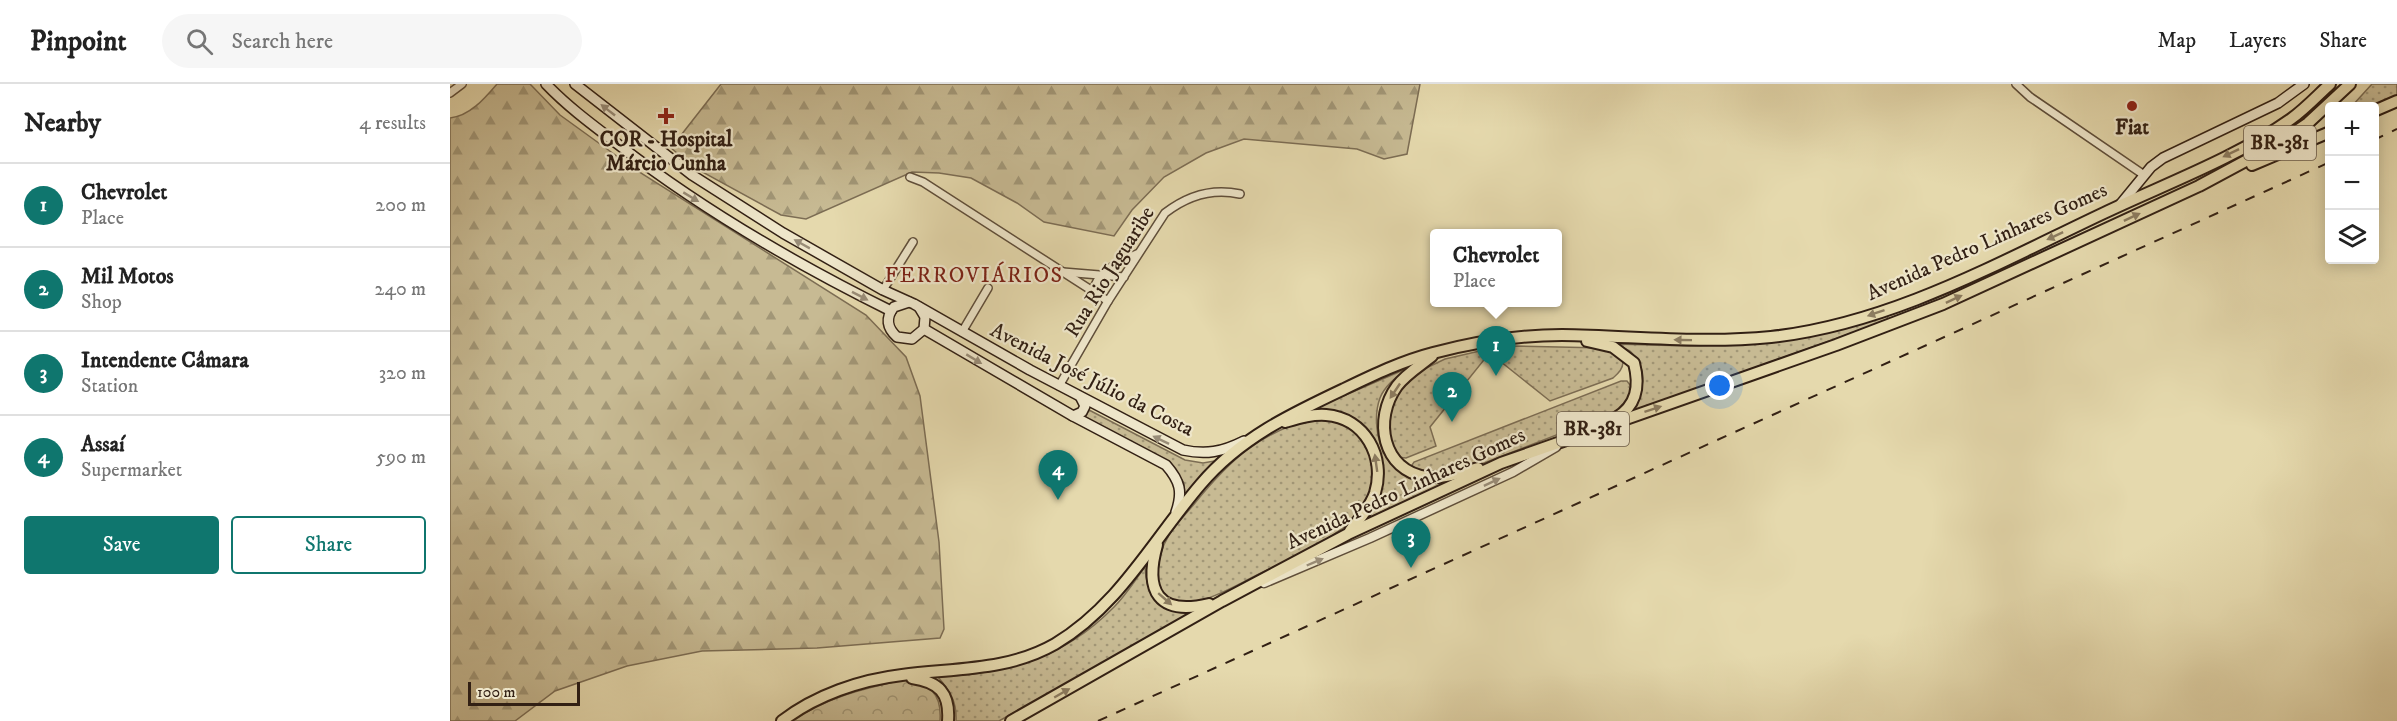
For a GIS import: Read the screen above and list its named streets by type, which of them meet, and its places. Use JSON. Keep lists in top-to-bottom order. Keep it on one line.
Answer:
{"streets":{"highway":["BR-381","Avenida Pedro Linhares Gomes"],"main road":["Avenida José Júlio da Costa"],"street":["Rua Rio Jaguaribe"]},"crossings":[["Avenida Pedro Linhares Gomes","Avenida José Júlio da Costa"],["Rua Rio Jaguaribe","Avenida José Júlio da Costa"]],"districts":["FERROVIÁRIOS"],"places":{"other":["Fiat"],"health":["COR - Hospital Márcio Cunha"]},"scale_bar":"100 m","page":{"header":"Pinpoint","search":"Search here","nav":["Map","Layers","Share"],"heading":["Nearby","4 results"],"map_buttons":["+","−"],"list":[{"mark":"1","name":"Chevrolet","note":"Place","value":"200 m"},{"mark":"2","name":"Mil Motos","note":"Shop","value":"240 m"},{"mark":"3","name":"Intendente Câmara","note":"Station","value":"320 m"},{"mark":"4","name":"Assaí","note":"Supermarket","value":"590 m"}],"popup":["Chevrolet","Place"],"pins":["1","2","4","3"],"buttons":["Save","Share"],"scale":"100 m"}}
